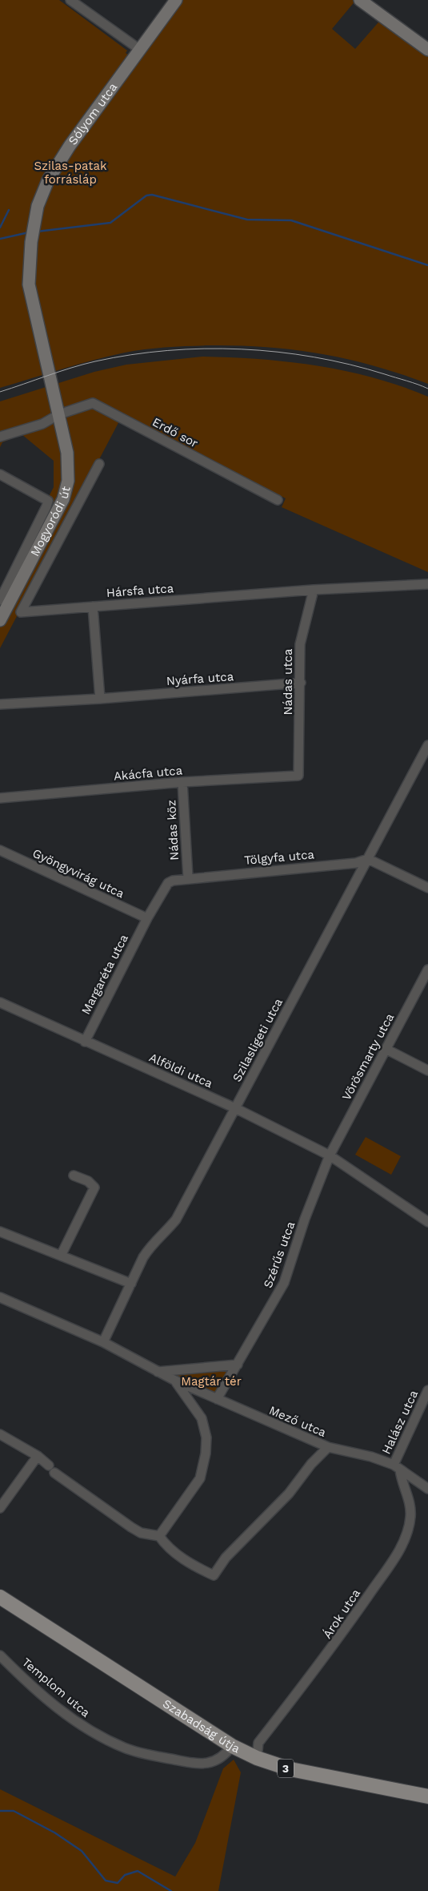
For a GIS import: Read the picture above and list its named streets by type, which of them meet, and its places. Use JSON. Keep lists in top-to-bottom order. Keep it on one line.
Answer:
{"streets":{"main road":["Szabadság útja","3"],"street":["Sólyom utca","Erdő sor","Mogyoródi út","Hársfa utca","Nyárfa utca","Nádas utca","Akácfa utca","Nádas köz","Tölgyfa utca","Gyöngyvirág utca","Margaréta utca","Szilasligeti utca","Vörösmarty utca","Alföldi utca","Szérűs utca","Mező utca","Halász utca","Árok utca","Templom utca"]},"crossings":[["Sólyom utca","Mogyoródi út"],["Erdő sor","Mogyoródi út"],["Hársfa utca","Nádas utca"],["Nyárfa utca","Nádas utca"],["Nádas utca","Akácfa utca"],["Akácfa utca","Nádas köz"],["Nádas köz","Tölgyfa utca"],["Tölgyfa utca","Gyöngyvirág utca"],["Tölgyfa utca","Margaréta utca"],["Tölgyfa utca","Szilasligeti utca"],["Gyöngyvirág utca","Margaréta utca"],["Margaréta utca","Alföldi utca"],["Szilasligeti utca","Alföldi utca"],["Szilasligeti utca","Mező utca"],["Vörösmarty utca","Alföldi utca"],["Vörösmarty utca","Szérűs utca"],["Alföldi utca","Szérűs utca"],["Szérűs utca","Mező utca"],["Mező utca","Halász utca"],["Mező utca","Árok utca"],["Halász utca","Árok utca"],["Árok utca","Szabadság útja"],["Templom utca","Szabadság útja"]],"parks":["Szilas-patak forrásláp","Magtár tér"]}
